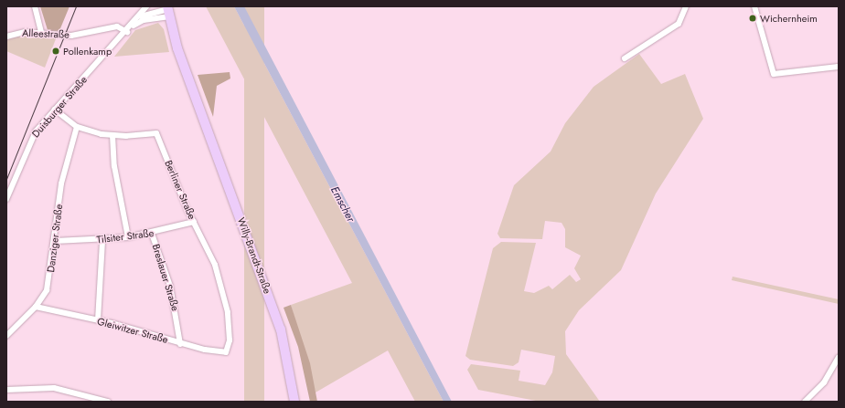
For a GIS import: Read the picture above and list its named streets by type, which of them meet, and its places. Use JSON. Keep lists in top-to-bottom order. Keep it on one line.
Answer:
{"streets":{"main road":["Willy-Brandt-Straße"],"street":["Alleestraße","Duisburger Straße","Berliner Straße","Tilsiter Straße","Danziger Straße","Breslauer Straße","Gleiwitzer Straße"]},"crossings":[["Alleestraße","Duisburger Straße"],["Duisburger Straße","Berliner Straße"],["Duisburger Straße","Willy-Brandt-Straße"],["Berliner Straße","Tilsiter Straße"],["Berliner Straße","Danziger Straße"],["Berliner Straße","Gleiwitzer Straße"],["Tilsiter Straße","Danziger Straße"],["Tilsiter Straße","Breslauer Straße"],["Danziger Straße","Gleiwitzer Straße"],["Breslauer Straße","Gleiwitzer Straße"]],"water":["Emscher"],"places":["Wichernheim","Pollenkamp"]}
